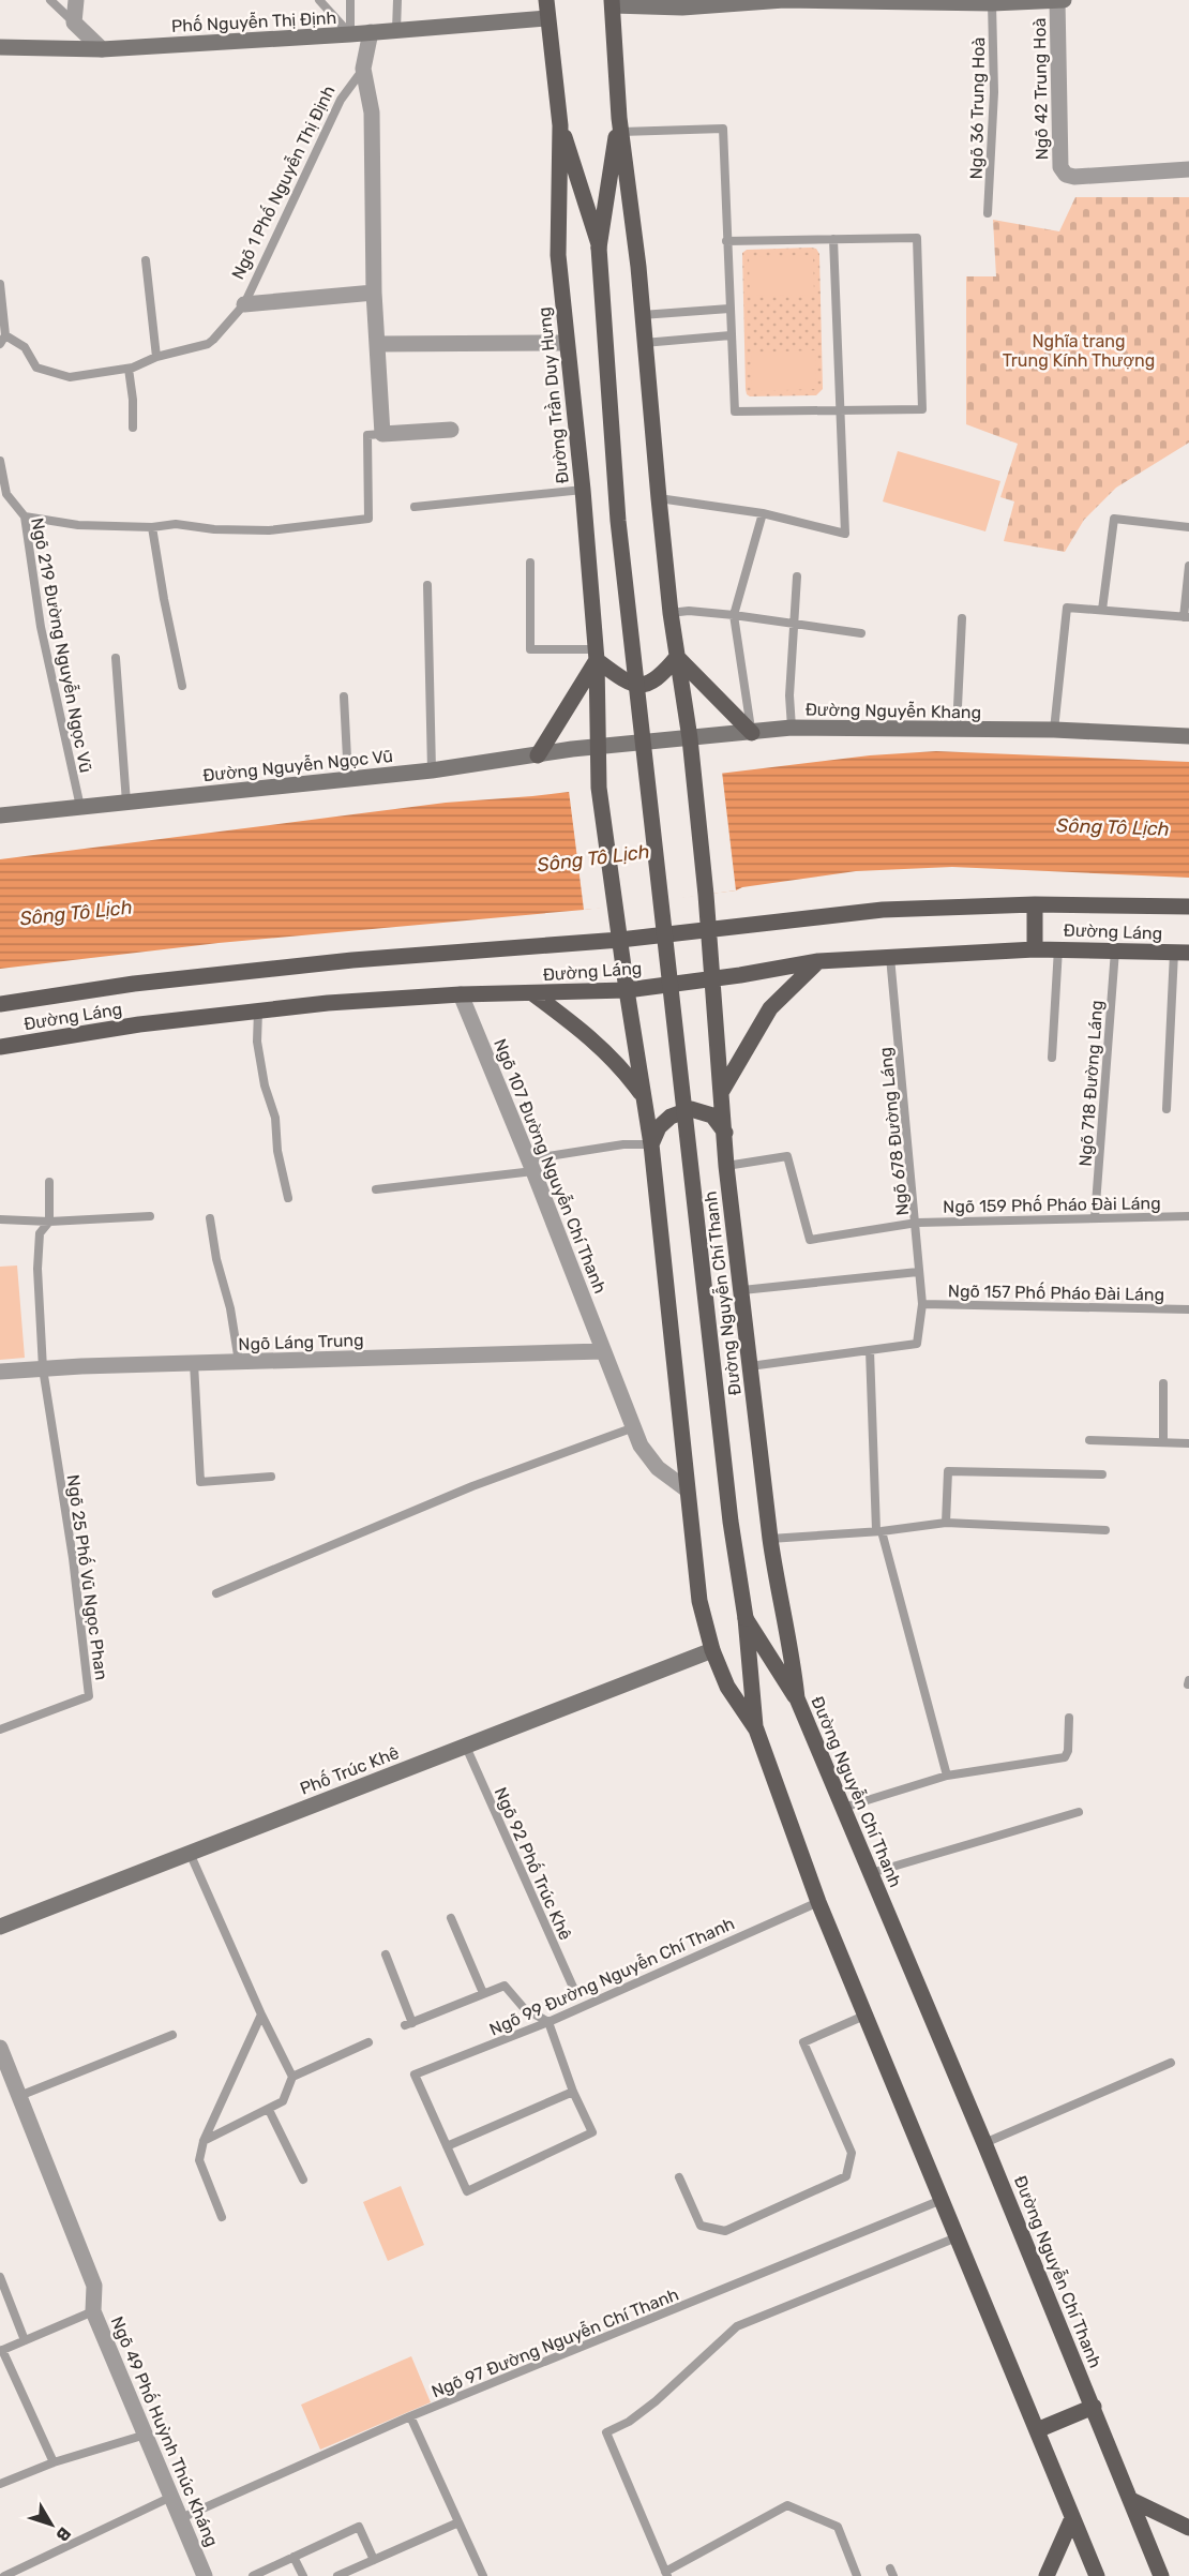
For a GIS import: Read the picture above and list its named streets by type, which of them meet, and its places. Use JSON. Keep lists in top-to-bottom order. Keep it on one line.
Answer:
{"streets":{"main road":["Đường Trần Duy Hưng","Đường Láng","Đường Nguyễn Chí Thanh"],"street":["Phố Nguyễn Thị Định","Ngõ 42 Trung Hoà","Đường Nguyễn Khang","Đường Nguyễn Ngọc Vũ","Ngõ 107 Đường Nguyễn Chí Thanh","Ngõ Láng Trung","Phố Trúc Khê","Ngõ 49 Phố Huỳnh Thúc Kháng"],"lane":["Ngõ 36 Trung Hoà","Ngõ 1 Phố Nguyễn Thị Định","Ngõ 219 Đường Nguyễn Ngọc Vũ","Ngõ 718 Đường Láng","Ngõ 678 Đường Láng","Ngõ 159 Phố Pháo Đài Láng","Ngõ 157 Phố Pháo Đài Láng","Ngõ 25 Phố Vũ Ngọc Phan","Ngõ 92 Phố Trúc Khê","Ngõ 99 Đường Nguyễn Chí Thanh","Ngõ 97 Đường Nguyễn Chí Thanh"]},"crossings":[["Phố Nguyễn Thị Định","Đường Trần Duy Hưng"],["Đường Trần Duy Hưng","Đường Nguyễn Khang"],["Đường Trần Duy Hưng","Đường Nguyễn Ngọc Vũ"],["Đường Trần Duy Hưng","Đường Láng"],["Ngõ 219 Đường Nguyễn Ngọc Vũ","Đường Nguyễn Ngọc Vũ"],["Đường Nguyễn Khang","Đường Nguyễn Ngọc Vũ"],["Đường Nguyễn Khang","Đường Nguyễn Chí Thanh"],["Đường Láng","Ngõ 718 Đường Láng"],["Đường Láng","Ngõ 678 Đường Láng"],["Đường Láng","Ngõ 107 Đường Nguyễn Chí Thanh"],["Đường Láng","Đường Nguyễn Chí Thanh"],["Ngõ 718 Đường Láng","Ngõ 159 Phố Pháo Đài Láng"],["Ngõ 678 Đường Láng","Ngõ 159 Phố Pháo Đài Láng"],["Ngõ 678 Đường Láng","Ngõ 157 Phố Pháo Đài Láng"],["Ngõ 107 Đường Nguyễn Chí Thanh","Ngõ Láng Trung"],["Ngõ 159 Phố Pháo Đài Láng","Đường Nguyễn Chí Thanh"],["Ngõ Láng Trung","Ngõ 25 Phố Vũ Ngọc Phan"],["Phố Trúc Khê","Ngõ 92 Phố Trúc Khê"],["Ngõ 97 Đường Nguyễn Chí Thanh","Ngõ 49 Phố Huỳnh Thúc Kháng"]],"water":["Sông Tô Lịch"],"parks":["Nghĩa trang Trung Kính Thượng"],"north":"bottom right"}
